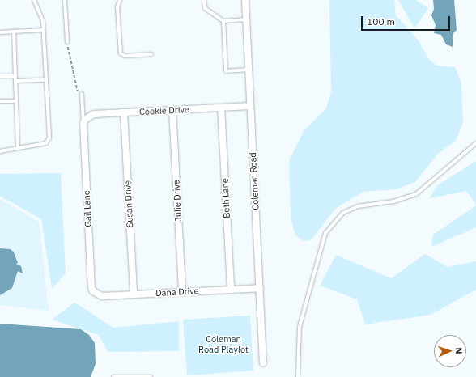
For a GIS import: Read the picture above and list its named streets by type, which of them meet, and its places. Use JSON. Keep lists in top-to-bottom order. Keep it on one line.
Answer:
{"streets":{"street":["Cookie Drive","Coleman Road","Beth Lane","Julie Drive","Susan Drive","Gail Lane","Dana Drive"]},"crossings":[["Cookie Drive","Coleman Road"],["Cookie Drive","Beth Lane"],["Cookie Drive","Julie Drive"],["Cookie Drive","Susan Drive"],["Cookie Drive","Gail Lane"],["Coleman Road","Dana Drive"],["Beth Lane","Dana Drive"],["Julie Drive","Dana Drive"],["Susan Drive","Dana Drive"],["Gail Lane","Dana Drive"]],"parks":["Coleman Road Playlot"],"scale_bar":"100 m","north":"right"}
